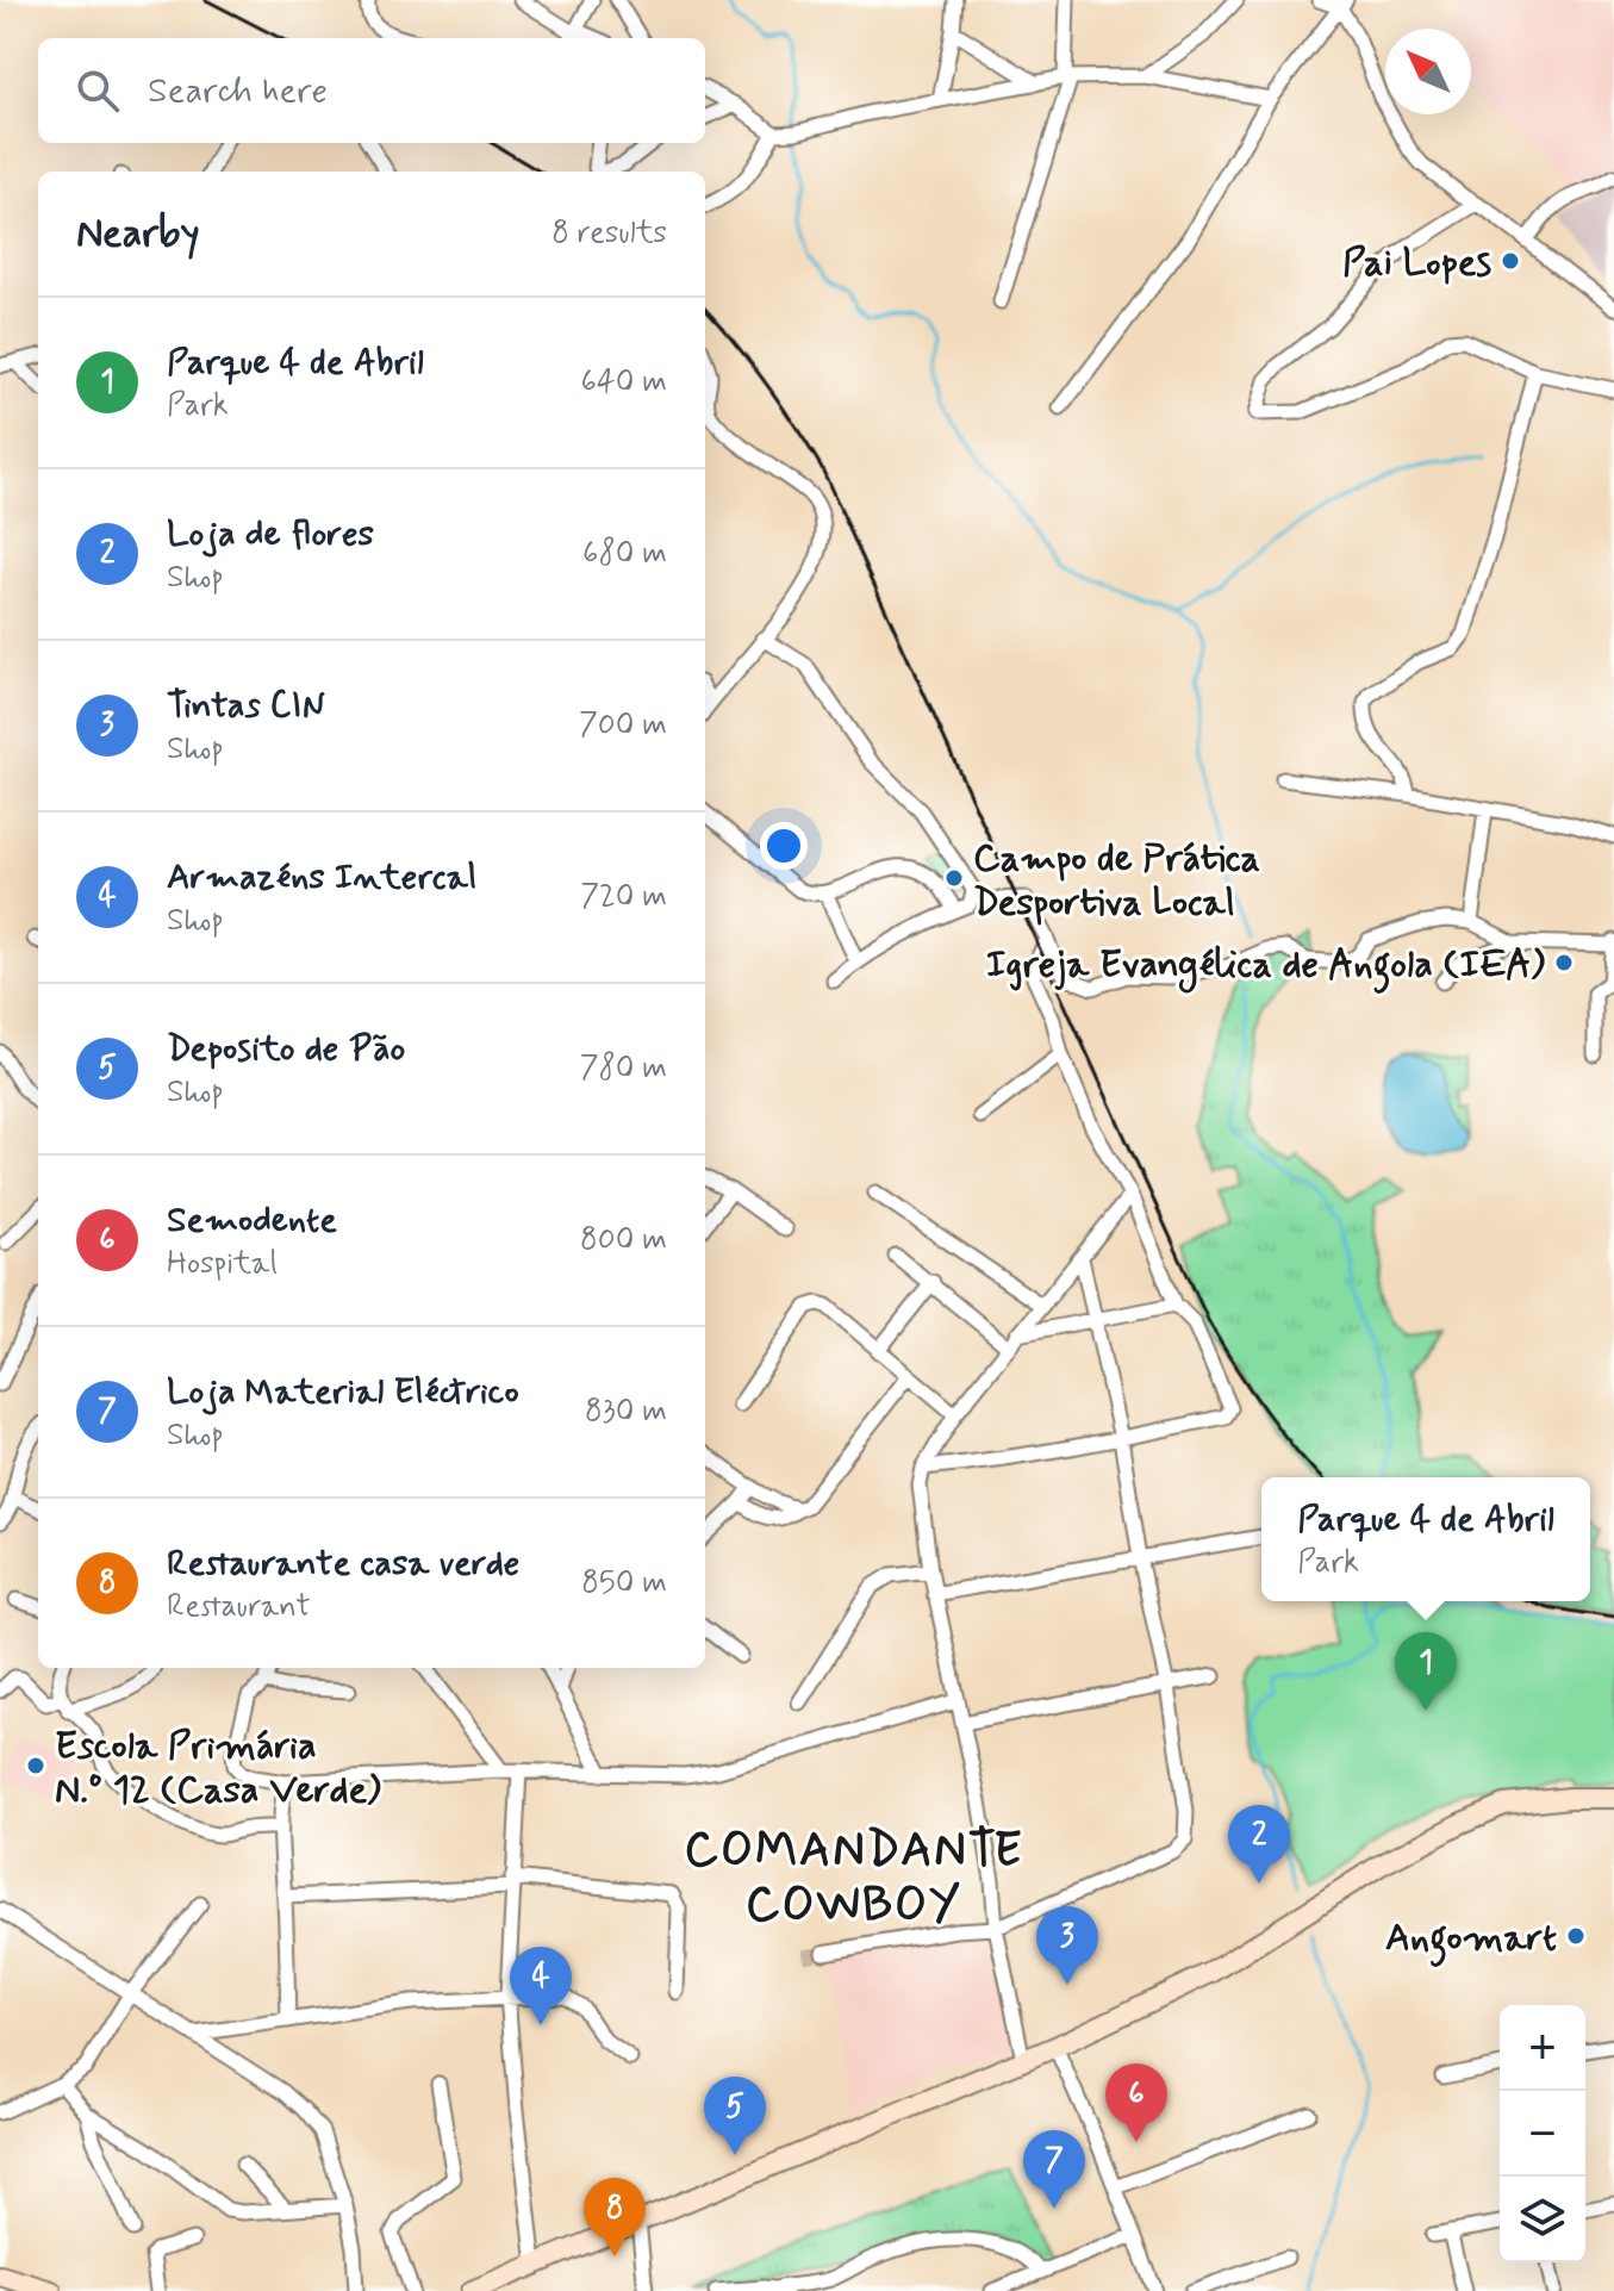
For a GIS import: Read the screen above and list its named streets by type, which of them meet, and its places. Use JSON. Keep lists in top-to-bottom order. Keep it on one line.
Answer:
{"districts":["COMANDANTE COWBOY"],"places":["Pai Lopes","Campo de Prática Desportiva Local","Igreja Evangélica de Angola (IEA)","Escola Primária N.º 12 (Casa Verde)","Angomart"],"north":"top left","page":{"search":"Search here","heading":["Nearby","8 results"],"list":[{"mark":"1","name":"Parque 4 de Abril","note":"Park","value":"640 m"},{"mark":"2","name":"Loja de flores","note":"Shop","value":"680 m"},{"mark":"3","name":"Tintas CIN","note":"Shop","value":"700 m"},{"mark":"4","name":"Armazéns Intercal","note":"Shop","value":"720 m"},{"mark":"5","name":"Deposito de Pão","note":"Shop","value":"780 m"},{"mark":"6","name":"Semodente","note":"Hospital","value":"800 m"},{"mark":"7","name":"Loja Material Eléctrico","note":"Shop","value":"830 m"},{"mark":"8","name":"Restaurante casa verde","note":"Restaurant","value":"850 m"}],"popup":["Parque 4 de Abril","Park"],"pins":["1","2","3","4","6","5","7","8"],"map_buttons":["+","−"]}}
